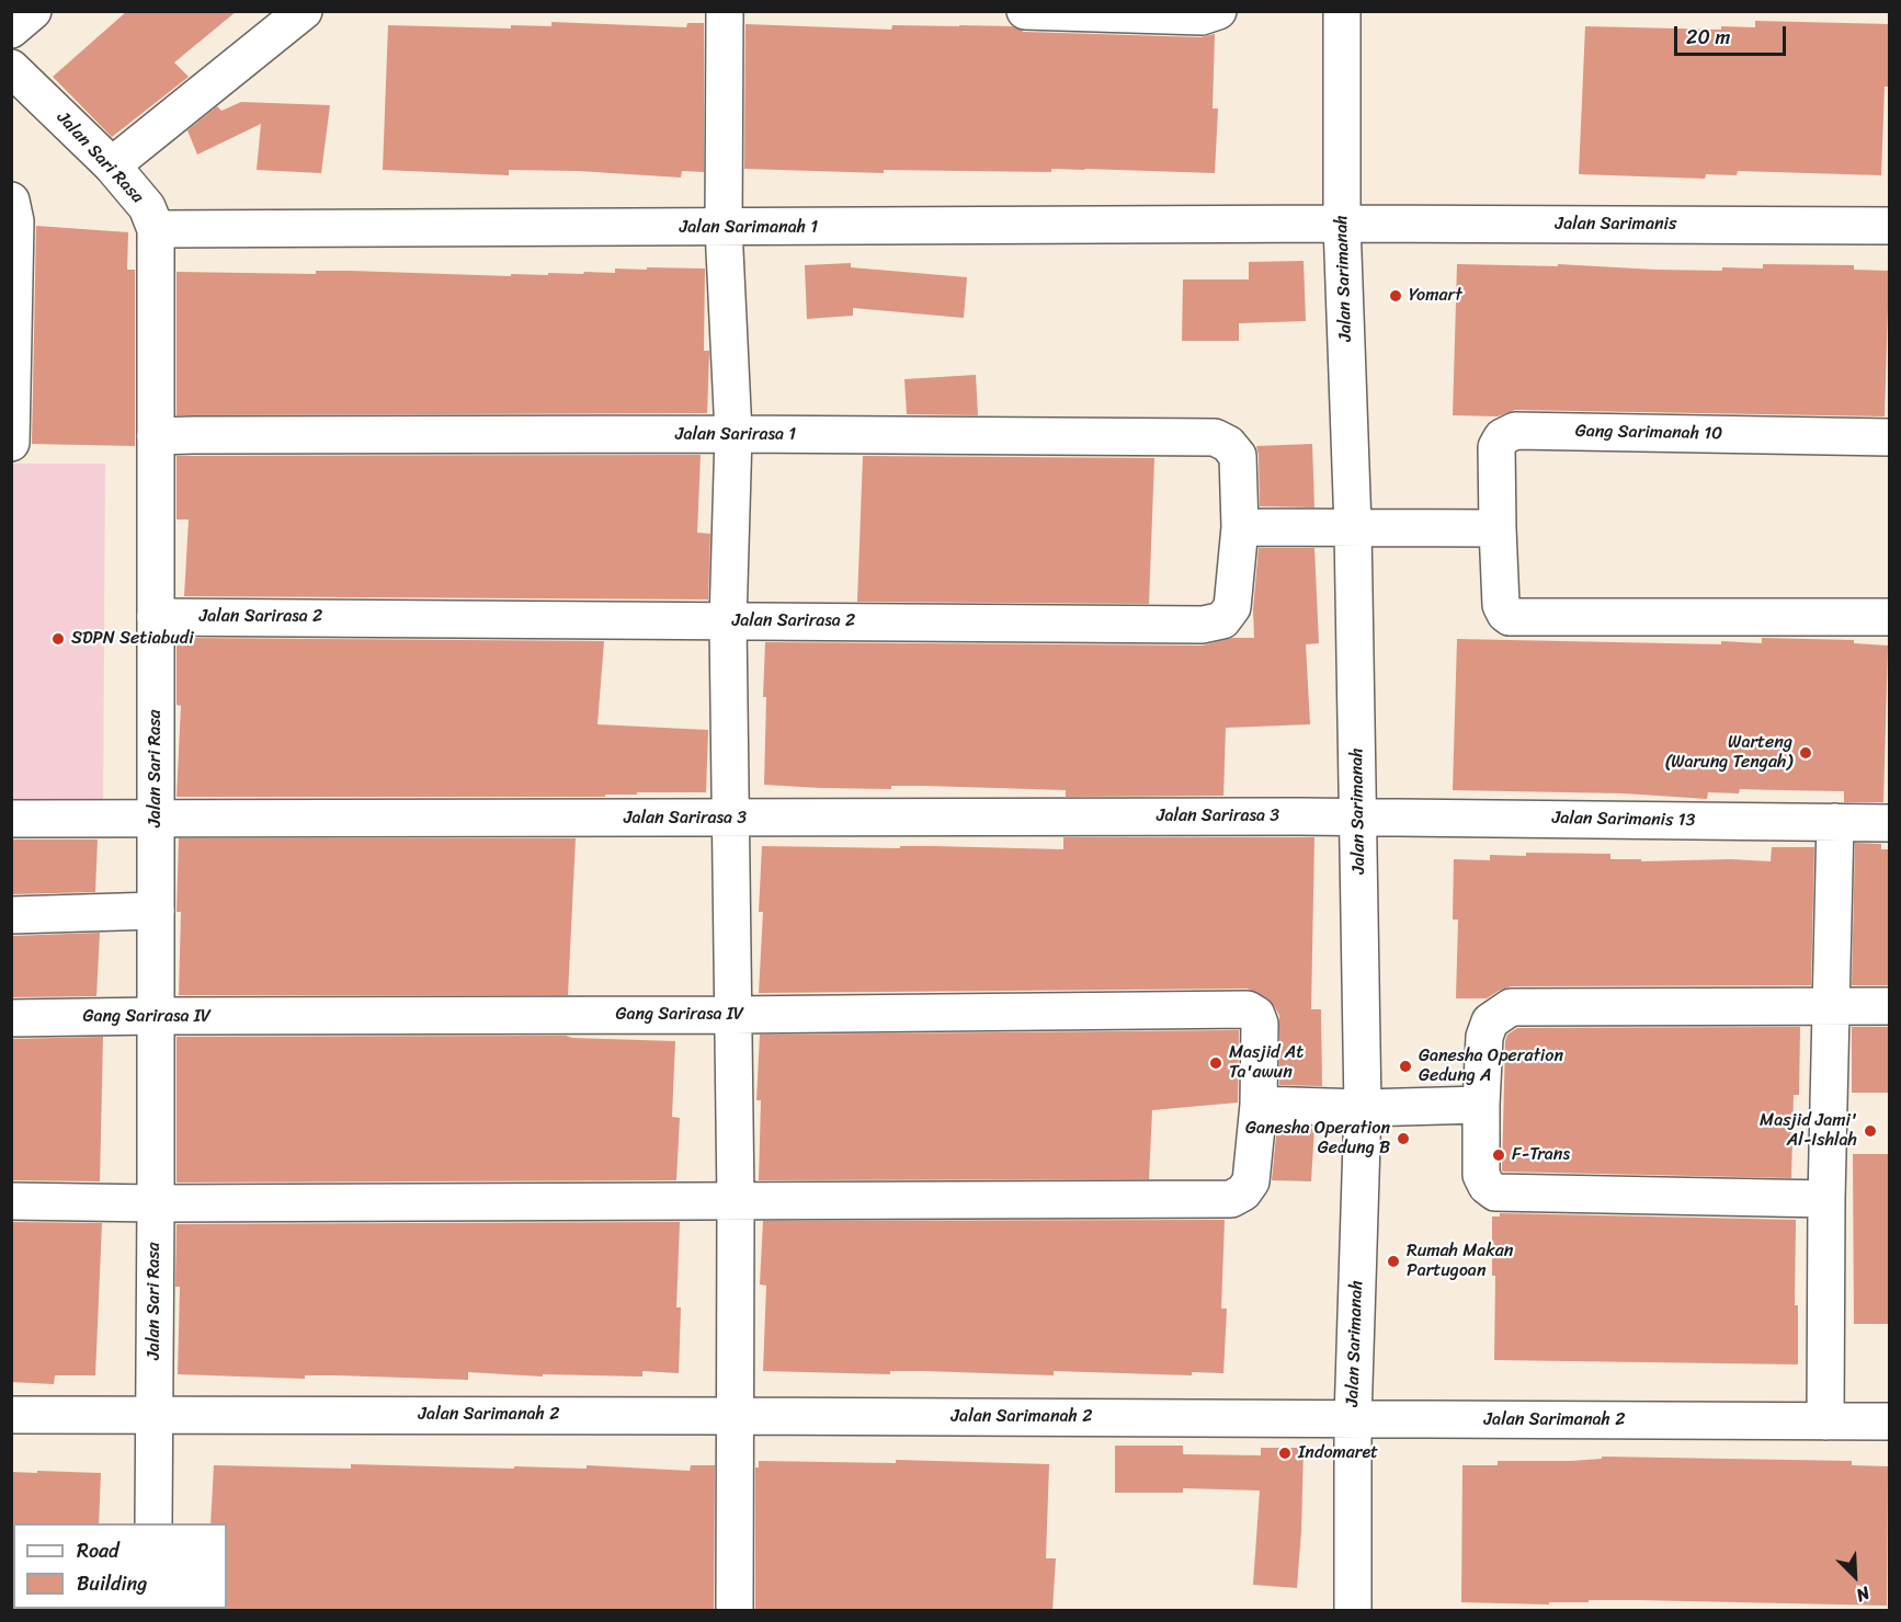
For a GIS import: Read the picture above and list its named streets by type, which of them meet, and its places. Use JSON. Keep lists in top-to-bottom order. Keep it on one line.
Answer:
{"streets":{"street":["Jalan Sari Rasa","Jalan Sarimanis","Jalan Sarimanah 1","Jalan Sarimanah","Gang Sarimanah 10","Jalan Sarirasa 1","Jalan Sarirasa 2","Jalan Sarirasa 3","Jalan Sarimanis 13","Gang Sarirasa IV","Jalan Sarimanah 2"]},"crossings":[["Jalan Sari Rasa","Jalan Sarimanah 1"],["Jalan Sari Rasa","Jalan Sarirasa 1"],["Jalan Sari Rasa","Jalan Sarirasa 2"],["Jalan Sari Rasa","Jalan Sarirasa 3"],["Jalan Sari Rasa","Gang Sarirasa IV"],["Jalan Sari Rasa","Jalan Sarimanah 2"],["Jalan Sarimanis","Jalan Sarimanah 1"],["Jalan Sarimanis","Jalan Sarimanah"],["Jalan Sarimanah 1","Jalan Sarimanah"],["Jalan Sarimanah","Jalan Sarirasa 3"],["Jalan Sarimanah","Jalan Sarimanis 13"],["Jalan Sarimanah","Jalan Sarimanah 2"],["Jalan Sarirasa 1","Jalan Sarirasa 2"],["Jalan Sarirasa 3","Jalan Sarimanis 13"]],"places":["Yomart","SDPN Setiabudi","Warteng (Warung Tengah)","Masjid At Ta'awun","Ganesha Operation Gedung A","Masjid Jami' Al-Ishlah","Ganesha Operation Gedung B","F-Trans","Rumah Makan Partugoan","Indomaret"],"legend":["Road","Building"],"scale_bar":"20 m","north":"bottom right"}
